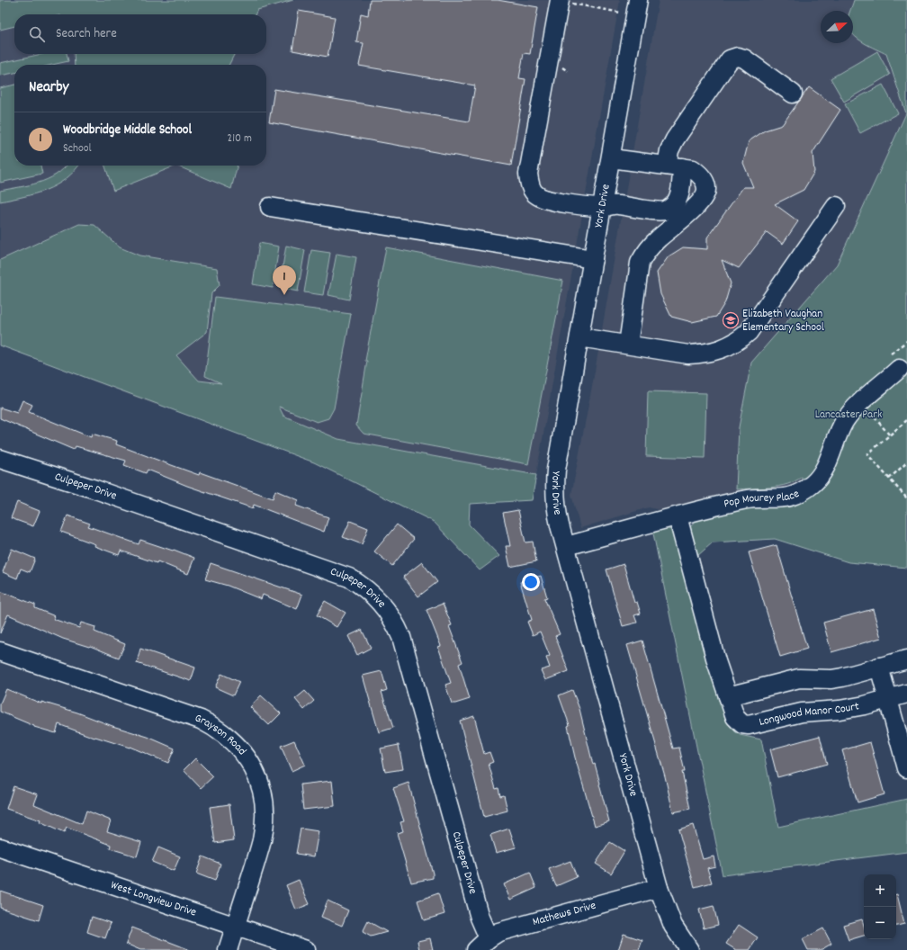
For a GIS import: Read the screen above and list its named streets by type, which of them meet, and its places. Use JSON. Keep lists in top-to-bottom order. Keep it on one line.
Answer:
{"streets":{"street":["York Drive","Culpeper Drive","Pop Mourey Place","Longwood Manor Court","Grayson Road","West Longview Drive","Mathews Drive"]},"crossings":[["York Drive","Pop Mourey Place"],["York Drive","Mathews Drive"],["Culpeper Drive","Mathews Drive"],["Pop Mourey Place","Longwood Manor Court"],["Grayson Road","West Longview Drive"]],"parks":["Lancaster Park"],"places":{"school or university":["Elizabeth Vaughan Elementary School"]},"north":"top right","page":{"search":"Search here","heading":"Nearby","list":[{"mark":"1","name":"Woodbridge Middle School","note":"School","value":"210 m"}],"pins":"1","map_buttons":["+","−"]}}
